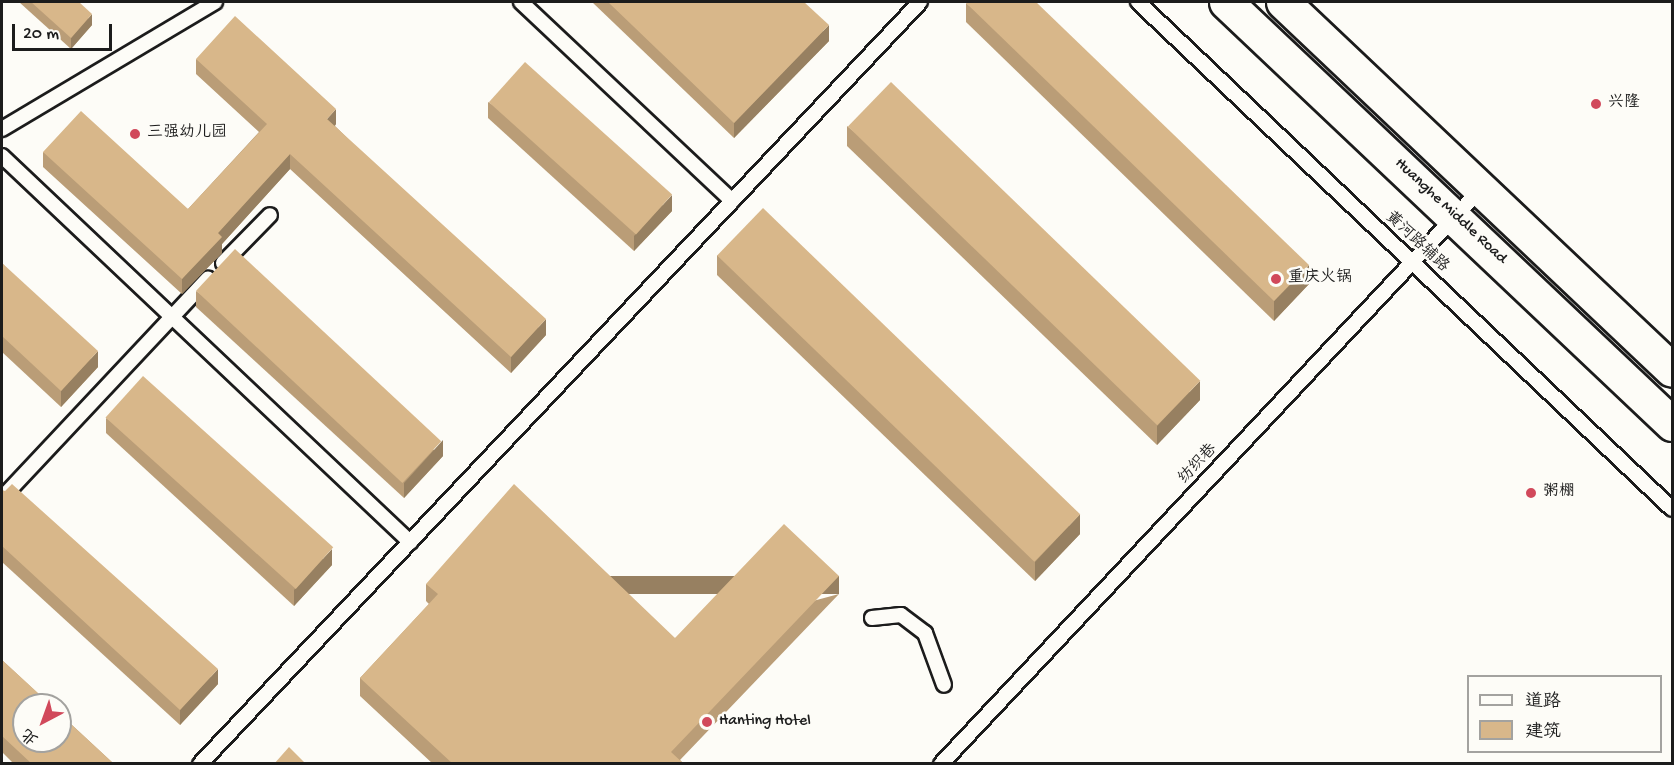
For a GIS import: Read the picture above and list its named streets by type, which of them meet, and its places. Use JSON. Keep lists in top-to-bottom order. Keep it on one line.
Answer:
{"streets":{"main road":["Huanghe Middle Road"],"lane":["黄河路辅路","纺织巷"]},"crossings":[["Huanghe Middle Road","纺织巷"],["黄河路辅路","纺织巷"]],"places":["兴隆","三强幼儿园","重庆火锅","粥棚","Hanting Hotel"],"legend":["道路","建筑"],"scale_bar":"20 m","north":"bottom left"}
